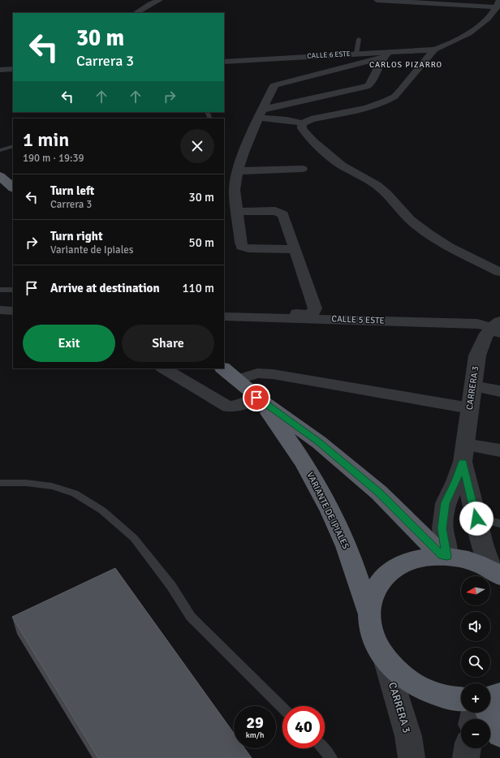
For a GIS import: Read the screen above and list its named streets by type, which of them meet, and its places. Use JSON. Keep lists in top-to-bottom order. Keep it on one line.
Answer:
{"streets":{"highway":["VARIANTE DE IPIALES"],"street":["CALLE 6 ESTE","CALLE 5 ESTE","CARRERA 3"]},"crossings":[["CALLE 5 ESTE","CARRERA 3"],["CARRERA 3","VARIANTE DE IPIALES"]],"districts":["CARLOS PIZARRO"],"north":"left","page":{"turn":["30 m","Carrera 3"],"heading":["1 min","190 m · 19:39"],"list":[{"name":"Turn left","note":"Carrera 3","value":"30 m"},{"name":"Turn right","note":"Variante de Ipiales","value":"50 m"},{"name":"Arrive at destination","value":"110 m"}],"buttons":["Exit","Share"],"map_buttons":["+","−"],"speed":"29 km/h","limit":"40"}}
